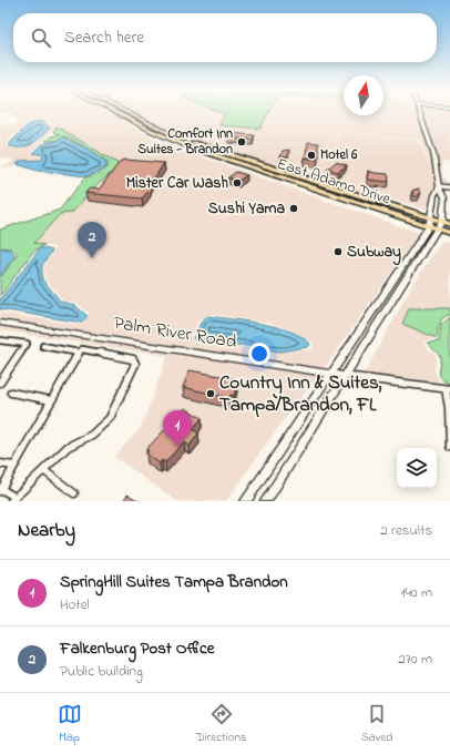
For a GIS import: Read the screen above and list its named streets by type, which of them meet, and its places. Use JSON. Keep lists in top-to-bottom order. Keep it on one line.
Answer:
{"streets":{"main road":["East Adamo Drive"],"street":["Palm River Road"]},"places":["Comfort Inn Suites - Brandon","Motel 6","Mister Car Wash","Sushi Yama","Subway","Country Inn & Suites, Tampa/Brandon, FL"],"north":"top","page":{"search":"Search here","pins":["2","1"],"heading":["Nearby","2 results"],"list":[{"mark":"1","name":"SpringHill Suites Tampa Brandon","note":"Hotel","value":"140 m"},{"mark":"2","name":"Falkenburg Post Office","note":"Public building","value":"270 m"}],"nav":["Map","Directions","Saved"]}}
